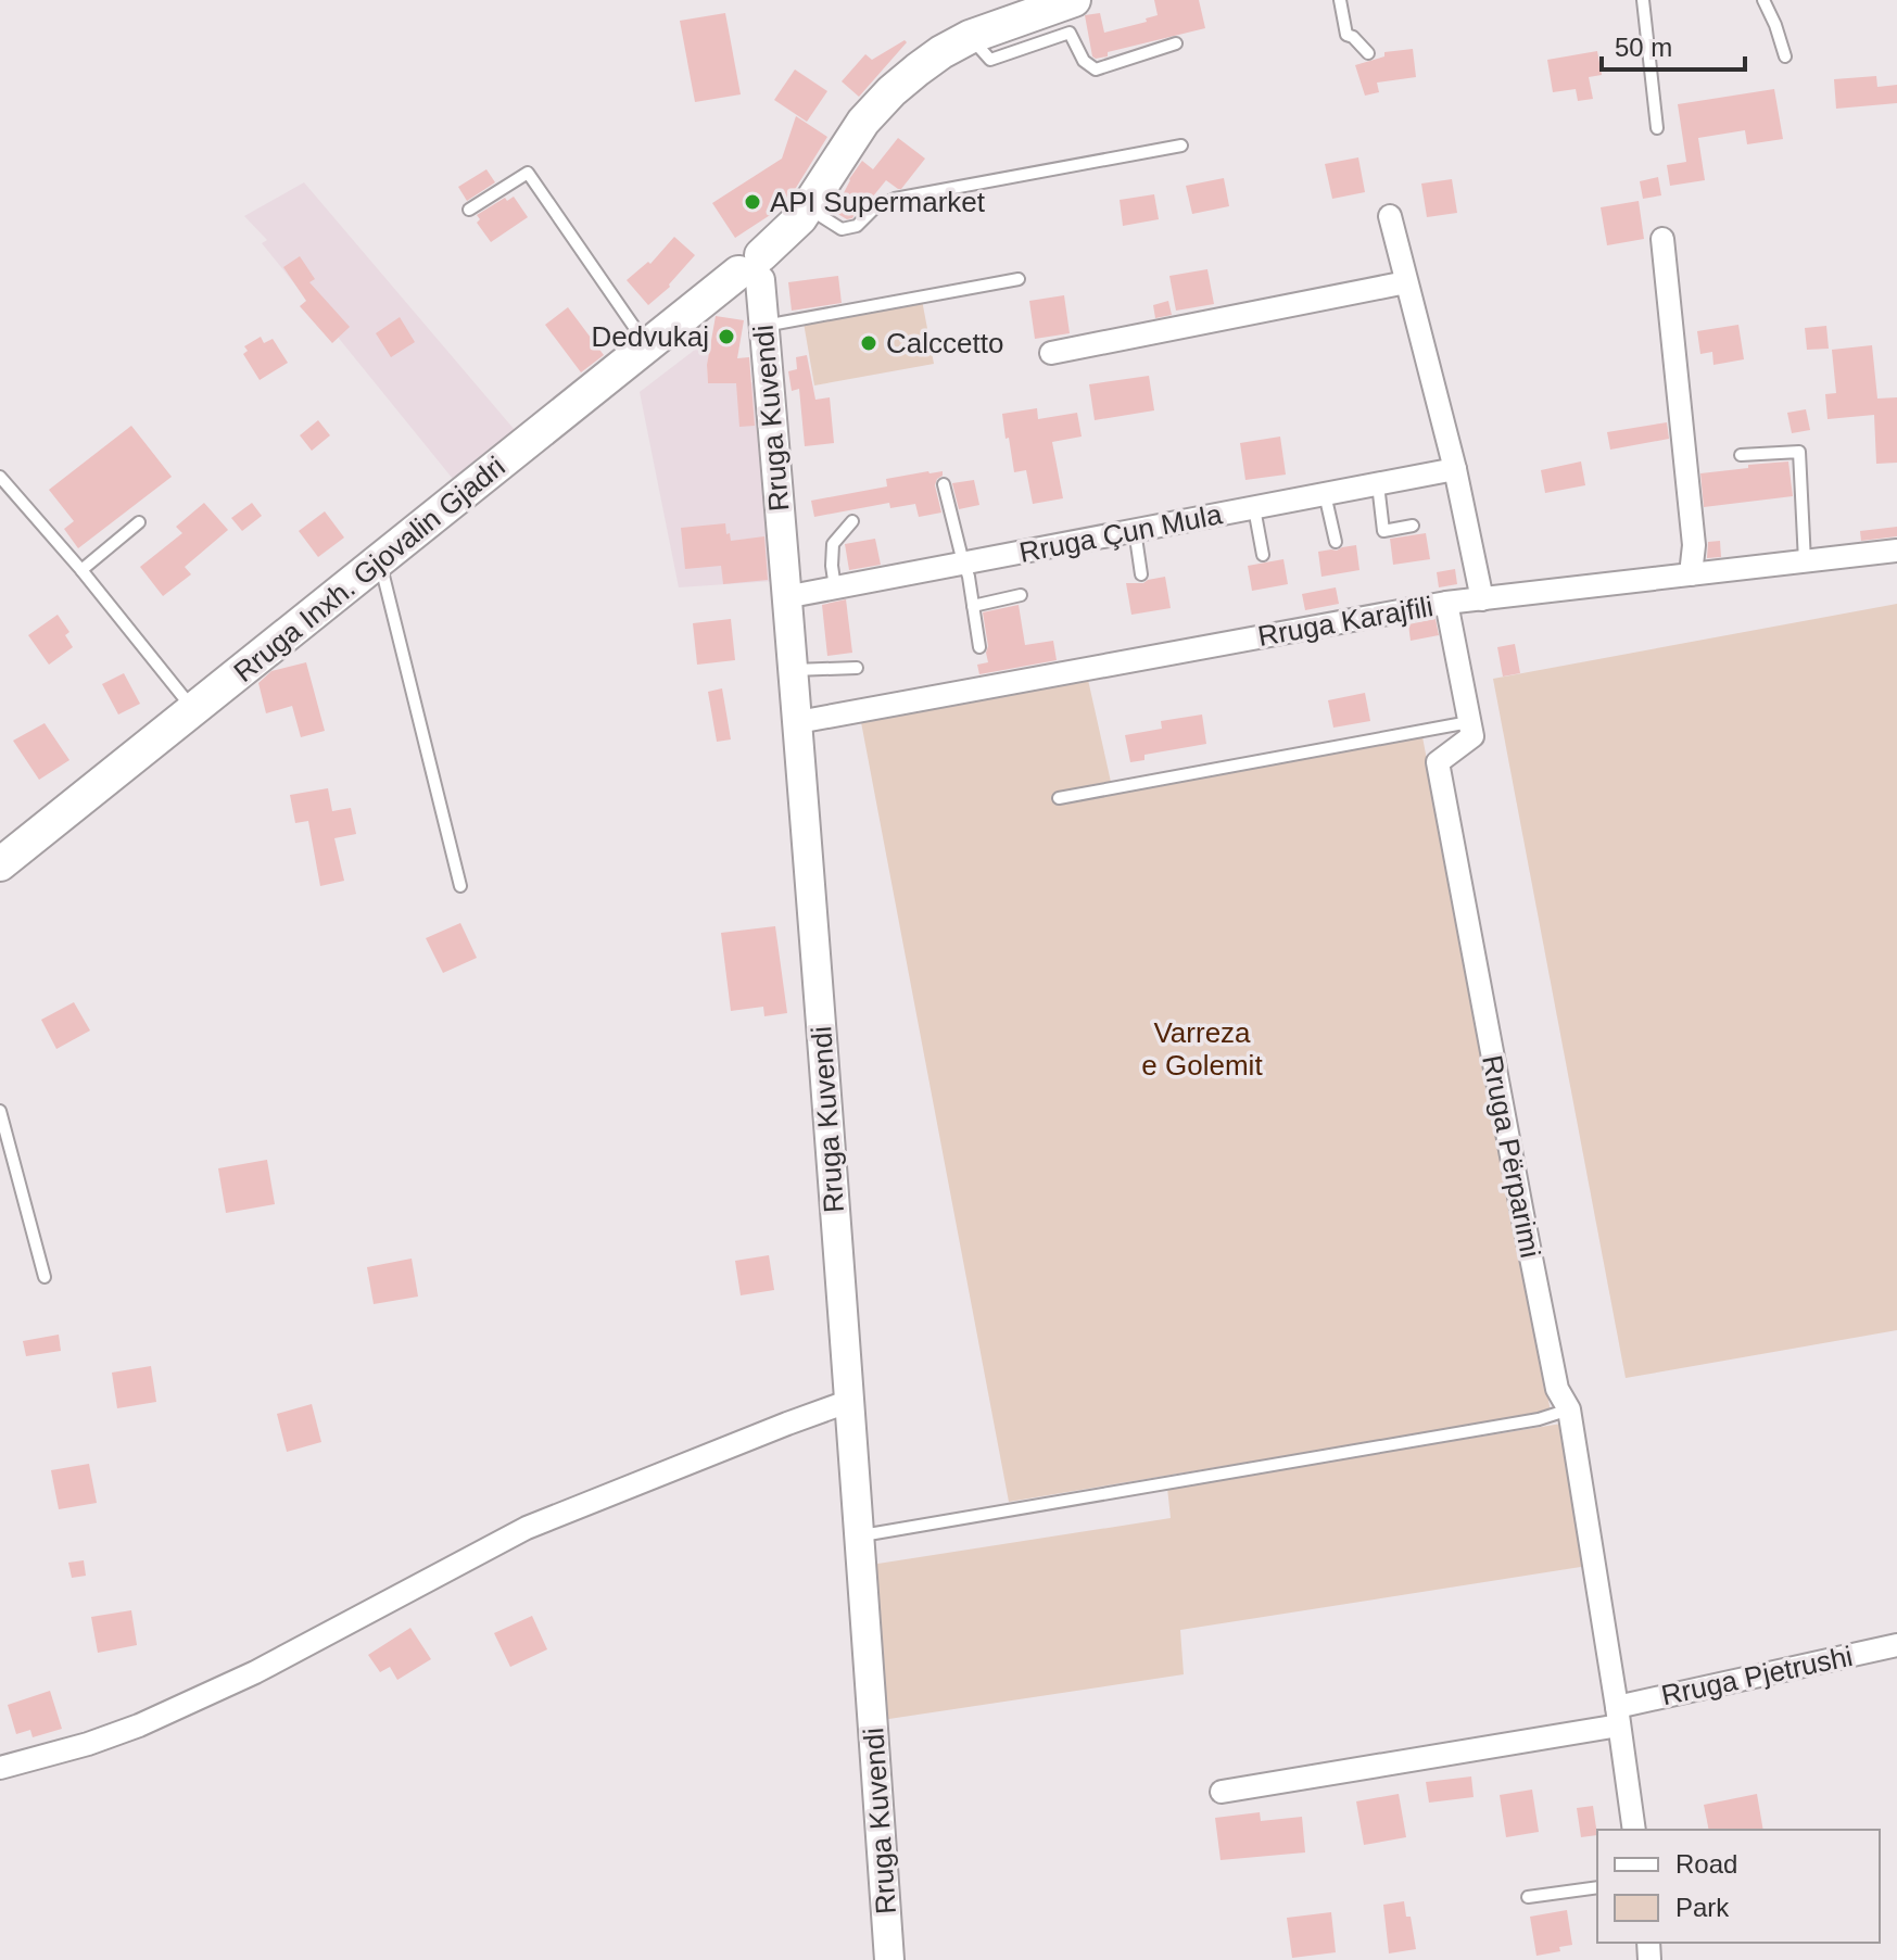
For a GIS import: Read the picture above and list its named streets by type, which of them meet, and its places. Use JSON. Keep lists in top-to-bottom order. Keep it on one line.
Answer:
{"streets":{"main road":["Rruga Inxh. Gjovalin Gjadri"],"street":["Rruga Kuvendi","Rruga Çun Mula","Rruga Karajfili","Rruga Përparimi","Rruga Pjetrushi"]},"crossings":[["Rruga Kuvendi","Rruga Çun Mula"],["Rruga Kuvendi","Rruga Inxh. Gjovalin Gjadri"],["Rruga Kuvendi","Rruga Karajfili"],["Rruga Përparimi","Rruga Pjetrushi"]],"parks":["Varreza e Golemit"],"places":["API Supermarket","Dedvukaj","Calccetto"],"legend":["Road","Park"],"scale_bar":"50 m"}
